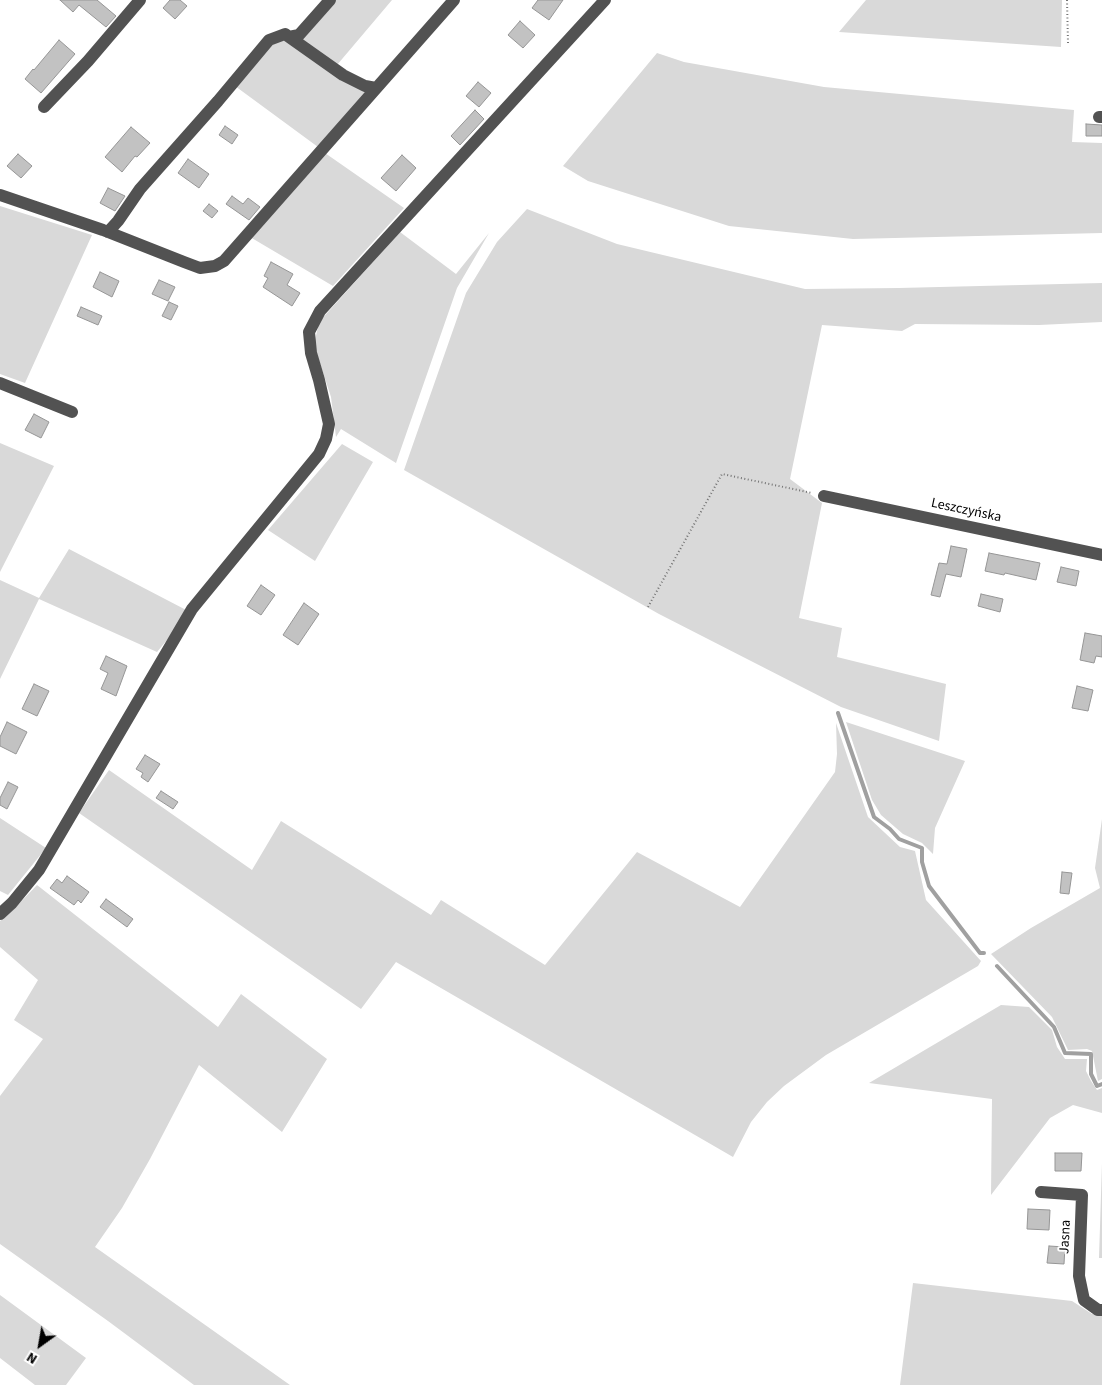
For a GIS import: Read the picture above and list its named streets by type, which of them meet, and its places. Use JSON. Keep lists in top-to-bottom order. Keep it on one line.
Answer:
{"streets":{"street":["Leszczyńska","Jasna"]},"north":"bottom left"}
